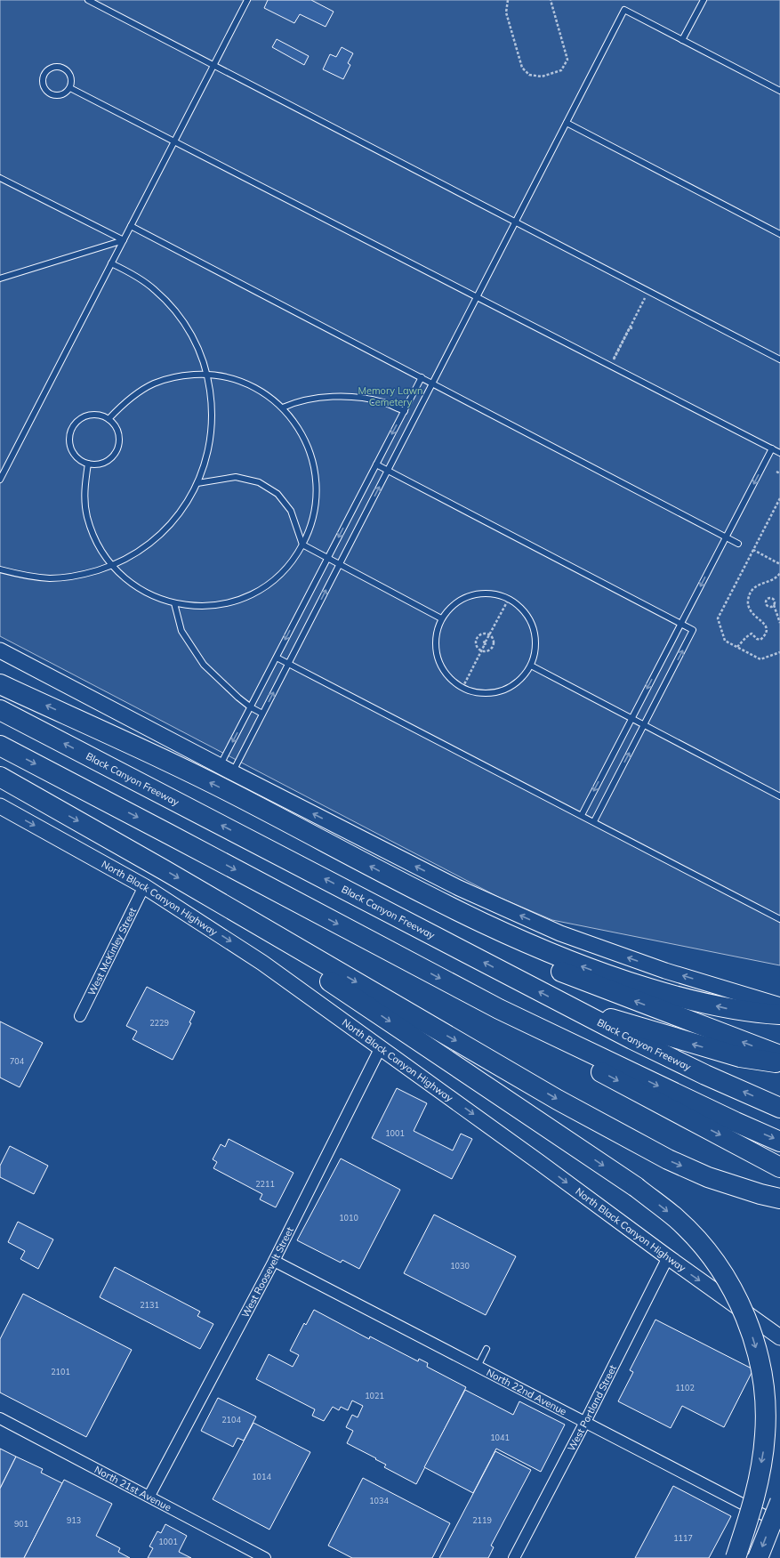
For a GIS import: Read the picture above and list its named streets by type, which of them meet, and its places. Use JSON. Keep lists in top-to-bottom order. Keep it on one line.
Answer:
{"streets":{"highway":["Black Canyon Freeway"],"main road":["North Black Canyon Highway"],"street":["West McKinley Street","West Roosevelt Street","North 22nd Avenue","West Portland Street","North 21st Avenue"]},"crossings":[["North Black Canyon Highway","West McKinley Street"],["North Black Canyon Highway","West Roosevelt Street"],["North Black Canyon Highway","West Portland Street"],["West Roosevelt Street","North 22nd Avenue"],["West Roosevelt Street","North 21st Avenue"],["North 22nd Avenue","West Portland Street"]],"one_way":["North Black Canyon Highway"],"parks":["Memory Lawn Cemetery"],"house_numbers":["2229","704","1001","2211","1010","1030","2131","2101","1102","1021","2104","1041","1014","1034","913","2119","901","1117","1001"]}
